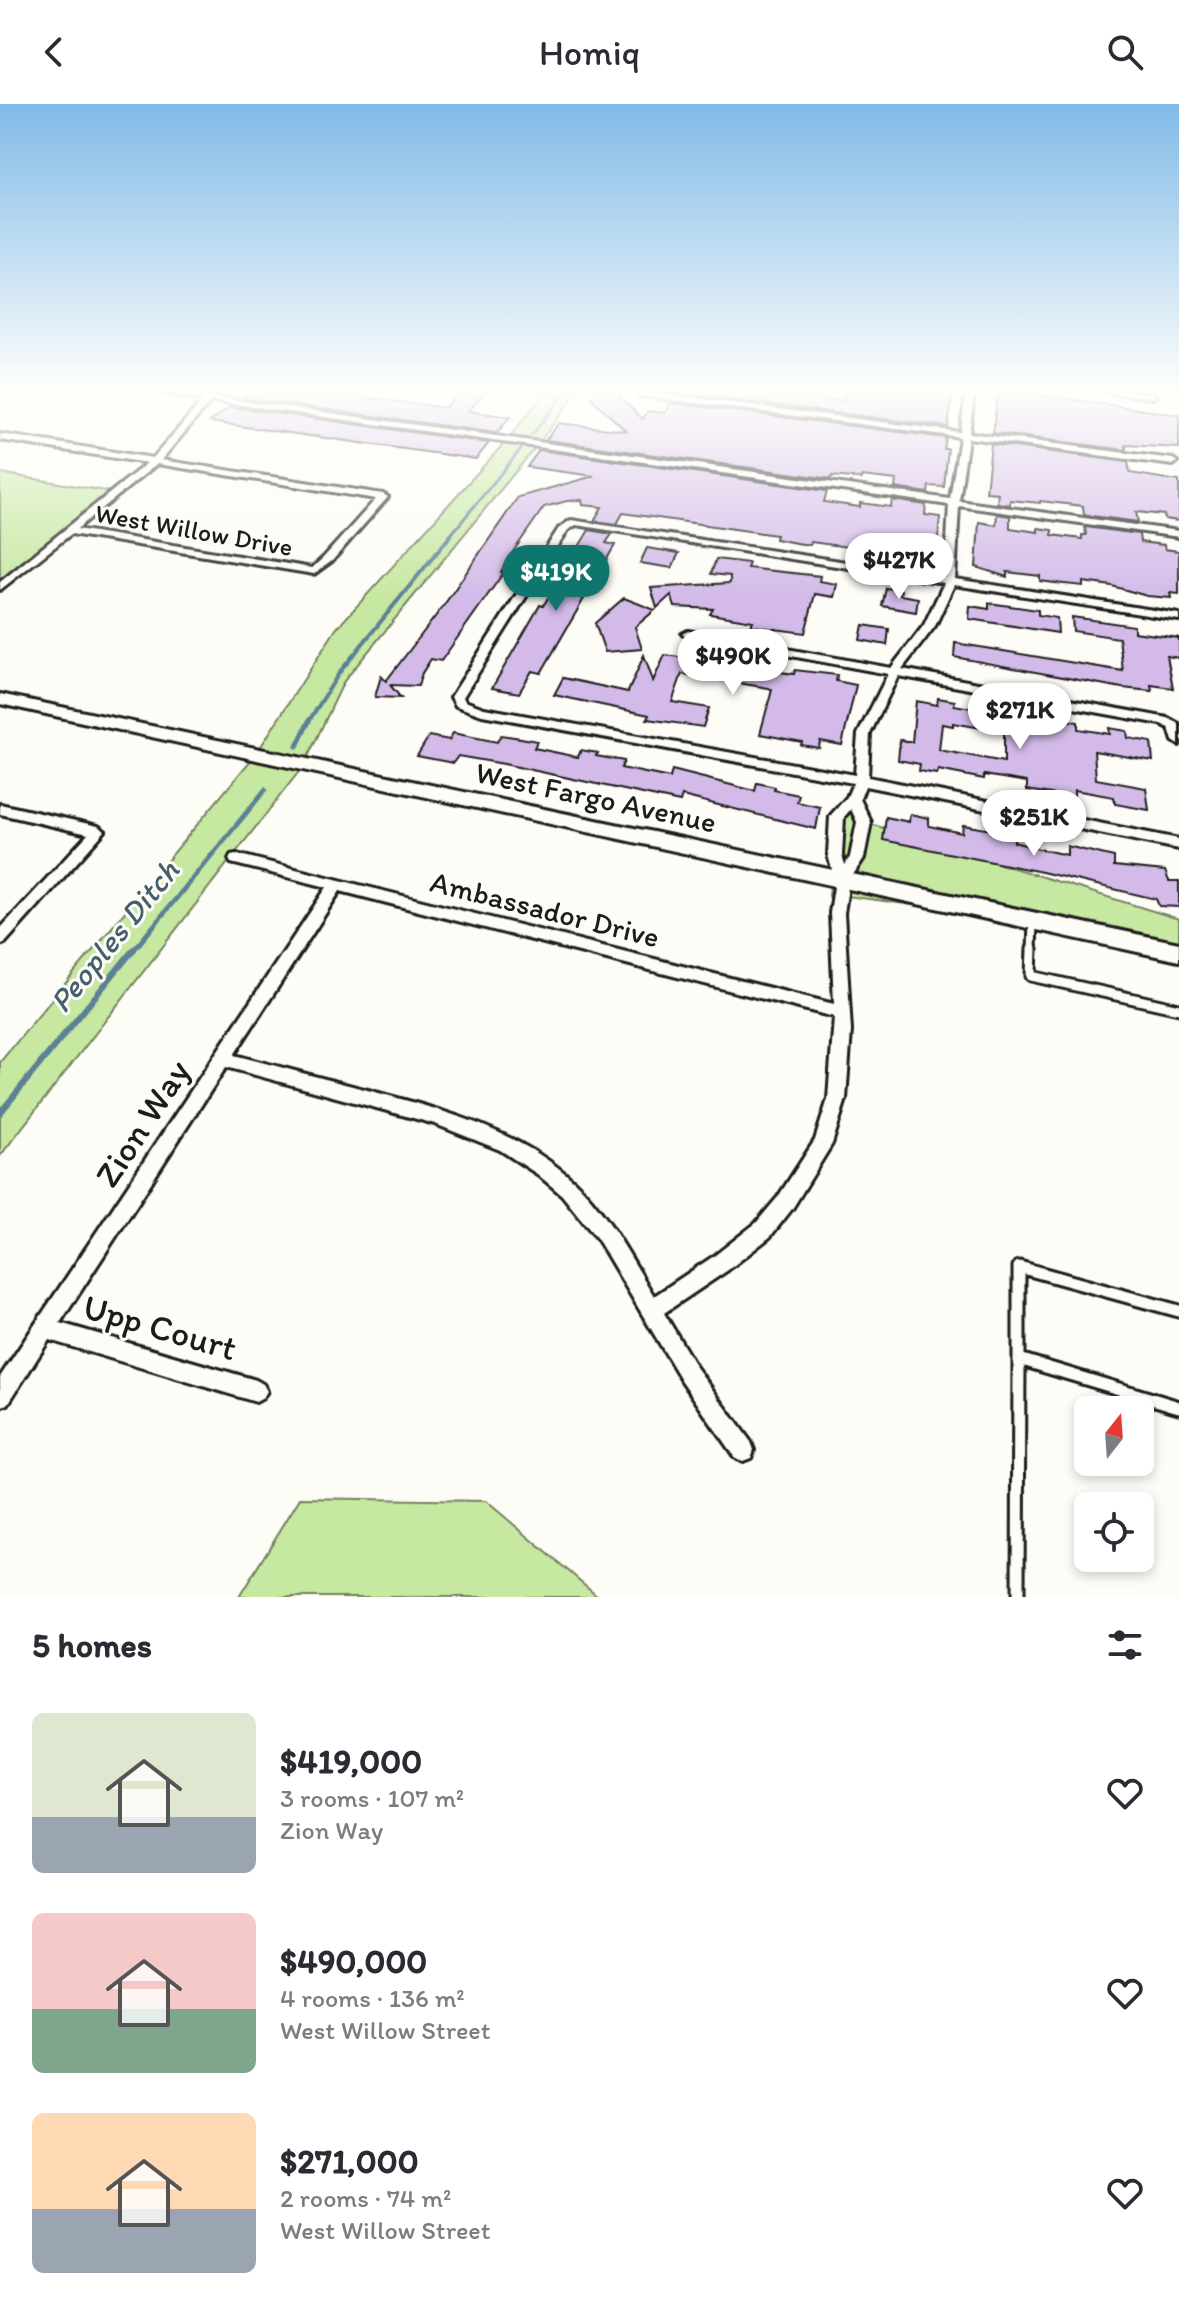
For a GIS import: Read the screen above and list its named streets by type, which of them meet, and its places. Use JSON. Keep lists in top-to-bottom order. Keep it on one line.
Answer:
{"streets":{"main road":["West Fargo Avenue"],"street":["West Willow Drive","Ambassador Drive","Zion Way","Upp Court"]},"crossings":[["Ambassador Drive","Zion Way"],["Zion Way","Upp Court"]],"water":["Peoples Ditch"],"north":"top","page":{"header":"Homiq","price":["$427K","$419K","$490K","$271K","$251K"],"heading":"5 homes","list":[{"name":"$419,000","note":"3 rooms · 107 m² · Zion Way"},{"name":"$490,000","note":"4 rooms · 136 m² · West Willow Street"},{"name":"$271,000","note":"2 rooms · 74 m² · West Willow Street"}]}}
